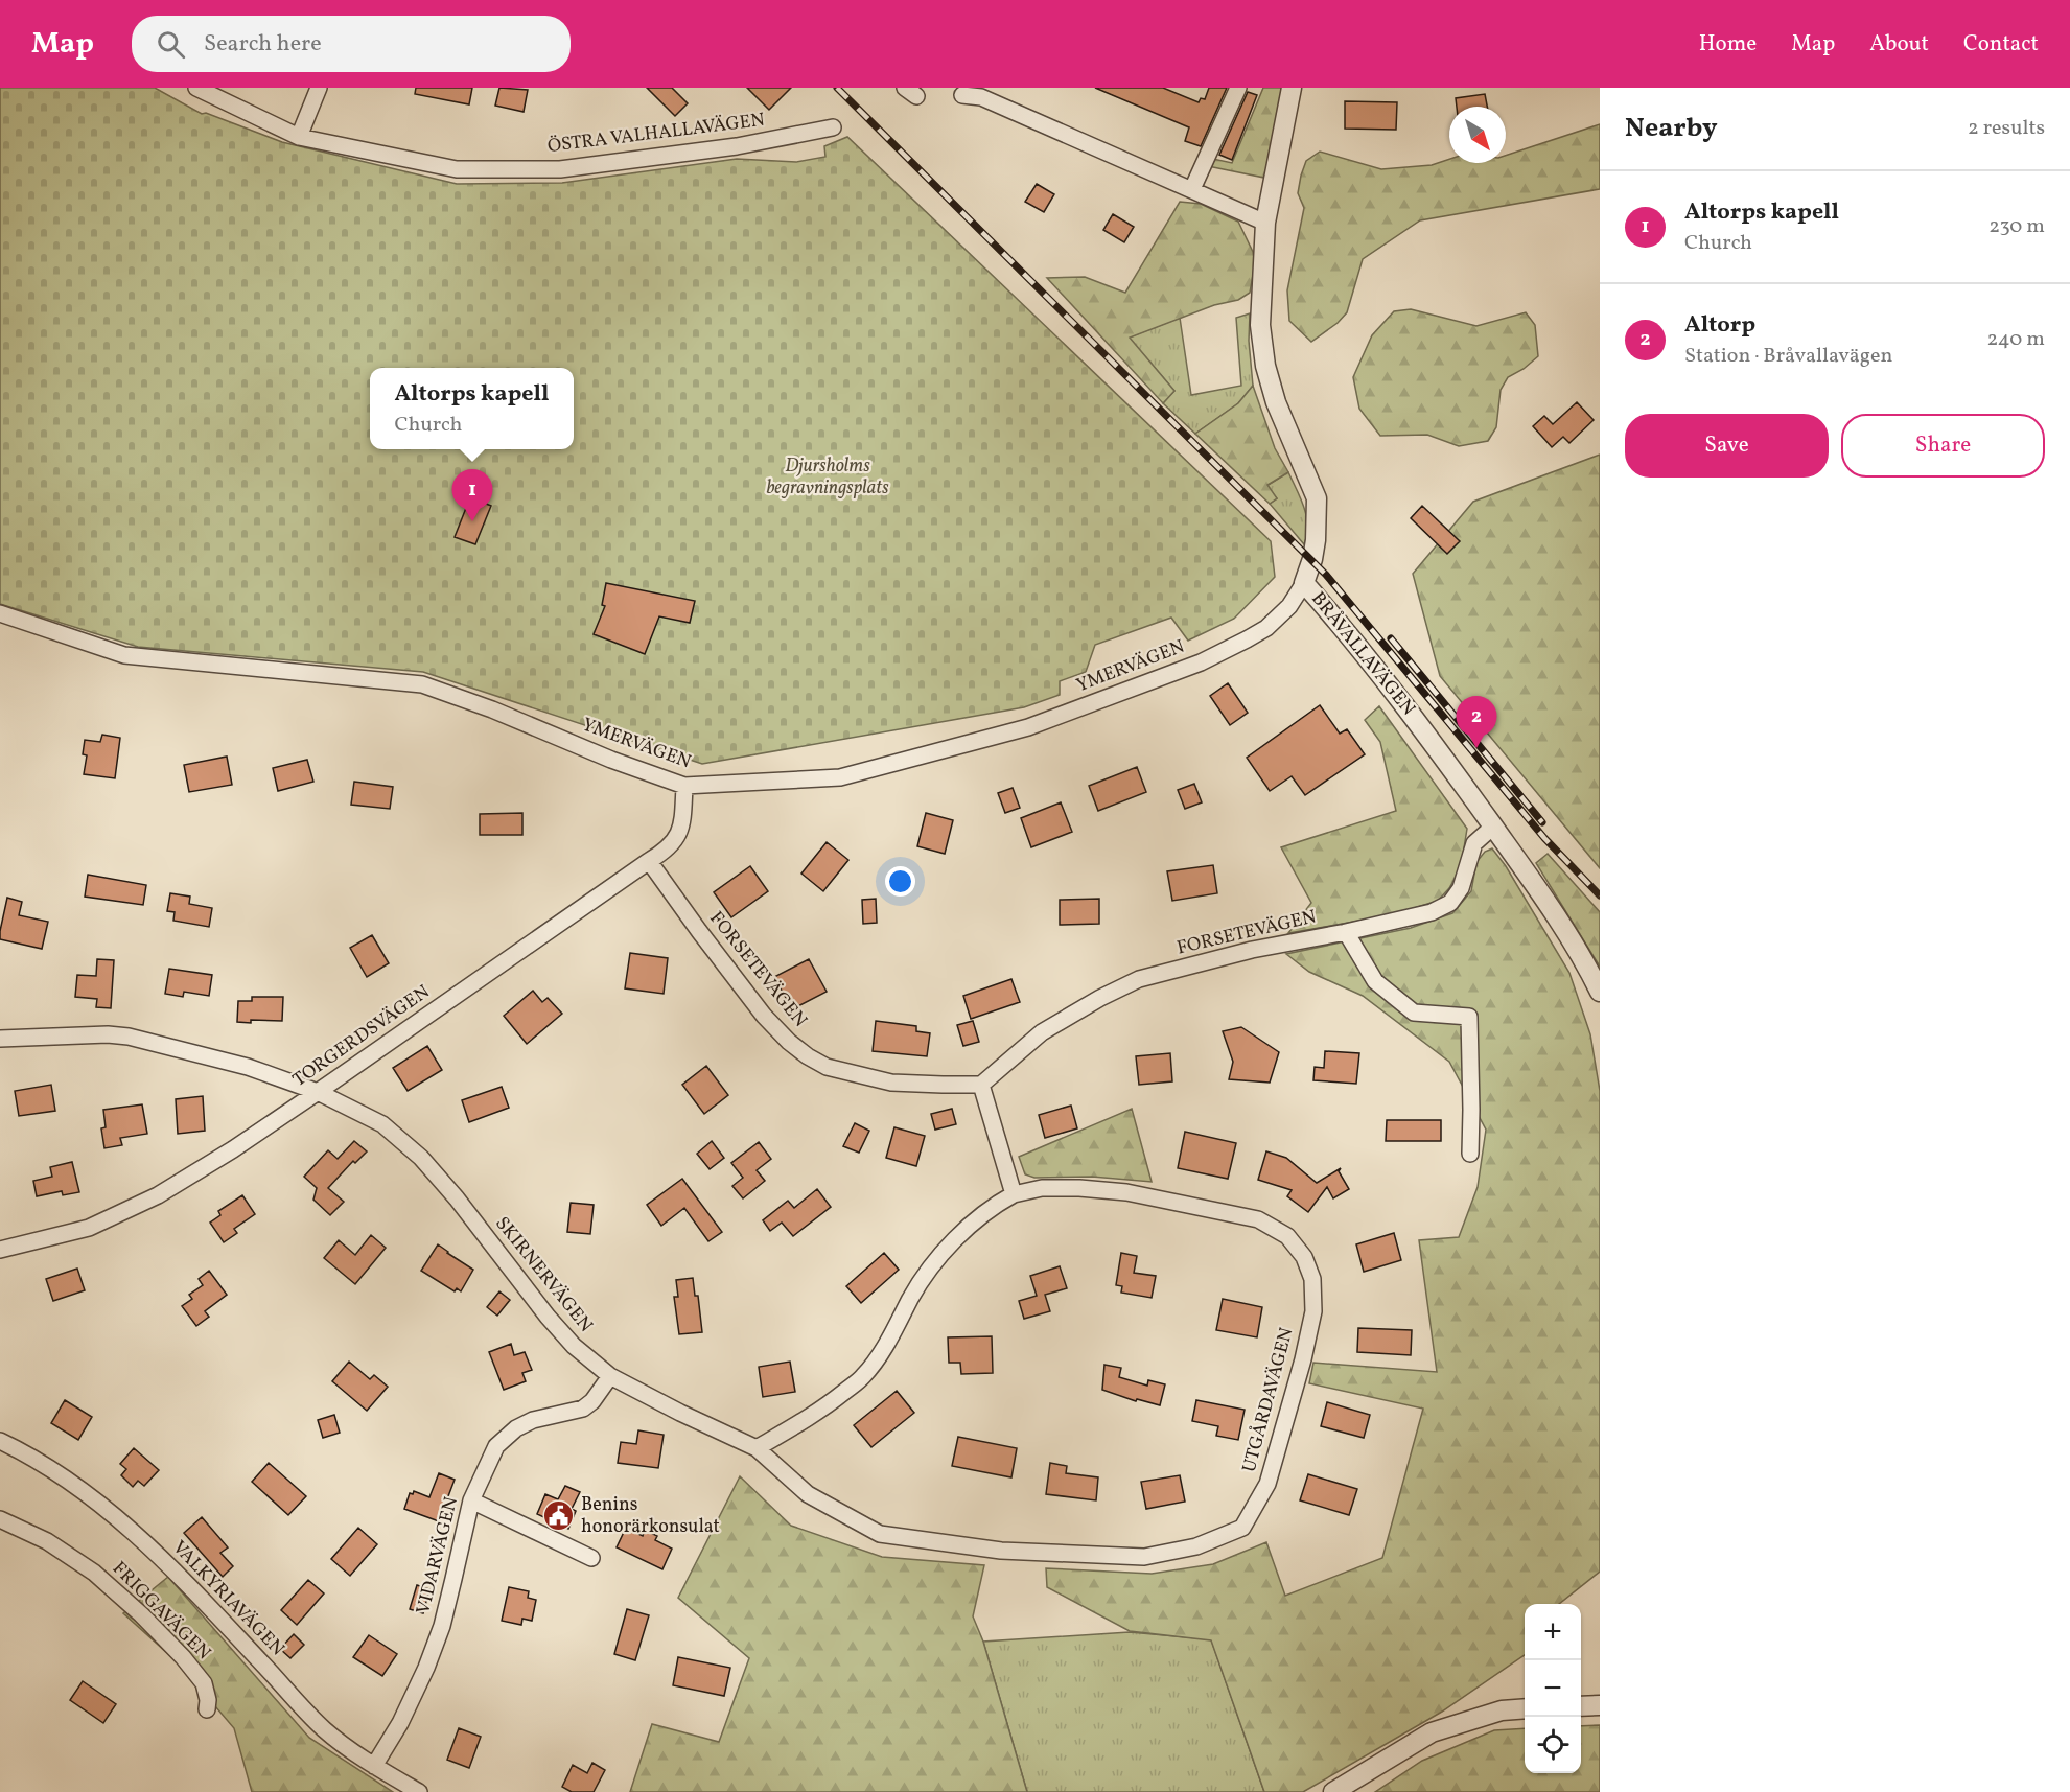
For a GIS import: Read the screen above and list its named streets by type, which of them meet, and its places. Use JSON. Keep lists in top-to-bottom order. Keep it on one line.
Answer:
{"streets":{"street":["ÖSTRA VALHALLAVÄGEN","BRÅVALLAVÄGEN","YMERVÄGEN","FORSETEVÄGEN","TORGERDSVÄGEN","SKIRNERVÄGEN","UTGÅRDAVÄGEN","VIDARVÄGEN","VALKYRIAVÄGEN","FRIGGAVÄGEN"]},"crossings":[["BRÅVALLAVÄGEN","YMERVÄGEN"],["BRÅVALLAVÄGEN","FORSETEVÄGEN"],["YMERVÄGEN","TORGERDSVÄGEN"],["FORSETEVÄGEN","TORGERDSVÄGEN"],["TORGERDSVÄGEN","SKIRNERVÄGEN"],["SKIRNERVÄGEN","UTGÅRDAVÄGEN"],["SKIRNERVÄGEN","VIDARVÄGEN"],["VIDARVÄGEN","VALKYRIAVÄGEN"]],"parks":["Djursholms begravningsplats"],"places":{"public building":["Benins honorärkonsulat"]},"north":"bottom right","page":{"header":"Map","search":"Search here","nav":["Home","Map","About","Contact"],"heading":["Nearby","2 results"],"list":[{"mark":"1","name":"Altorps kapell","note":"Church","value":"230 m"},{"mark":"2","name":"Altorp","note":"Station · Bråvallavägen","value":"240 m"}],"popup":["Altorps kapell","Church"],"buttons":["Save","Share"],"pins":["1","2"],"map_buttons":["+","−"]}}
